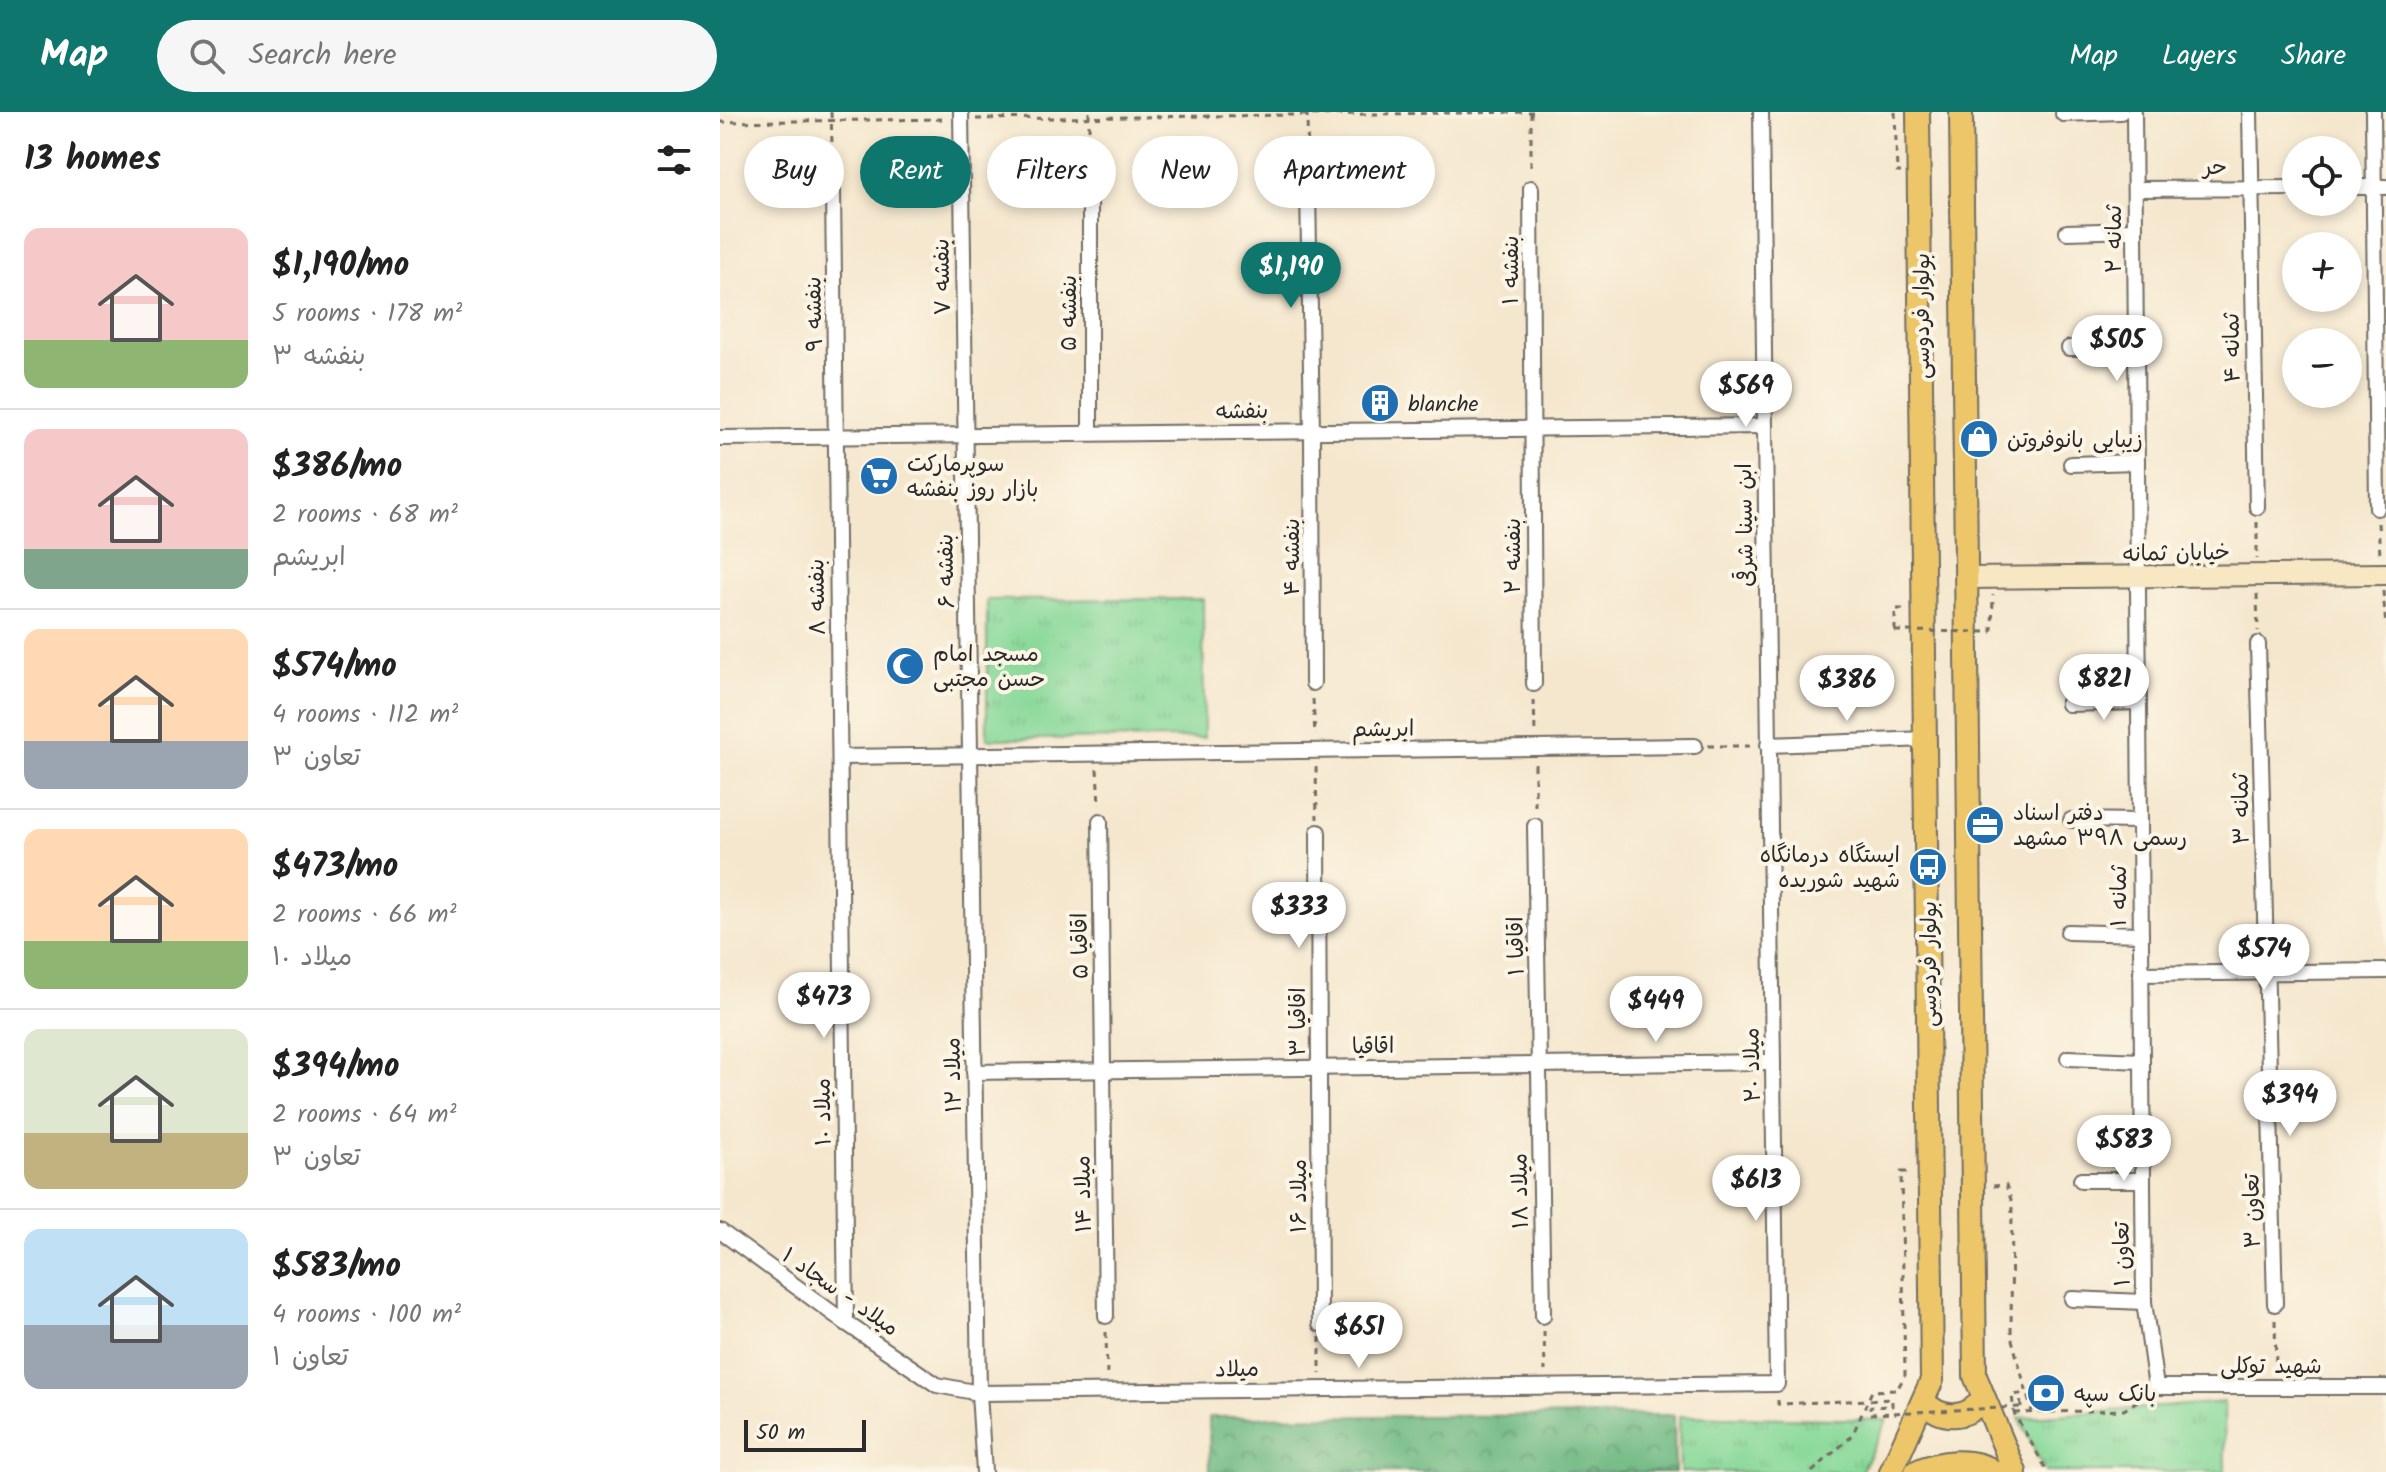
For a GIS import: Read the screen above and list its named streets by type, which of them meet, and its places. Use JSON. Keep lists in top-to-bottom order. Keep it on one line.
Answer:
{"streets":{"main road":["بولوار فردوسی"],"street":["حر","ثمانه ۲","بنفشه ۱","بنفشه ۷","بنفشه ۵","بنفشه ۹","ثمانه ۴","بنفشه","ابن سینا شرقی","خیابان ثمانه","بنفشه ۲","بنفشه ۴","بنفشه ۶","بنفشه ۸","ابریشم","ثمانه ۳","ثمانه ۱","اقاقیا ۵","اقاقیا ۱","اقاقیا ۳","اقاقیا","میلاد ۲۰","میلاد ۱۲","میلاد ۱۰","میلاد ۱۸","میلاد ۱۴","میلاد ۱۶","تعاون ۳","تعاون ۱","میلاد - سجاد ۱","شهید توکلی","میلاد"]},"crossings":[["حر","ثمانه ۲"],["حر","ثمانه ۴"],["ثمانه ۲","خیابان ثمانه"],["ثمانه ۲","ثمانه ۱"],["بنفشه ۱","بنفشه"],["بنفشه ۱","بنفشه ۲"],["بنفشه ۷","بنفشه"],["بنفشه ۷","بنفشه ۶"],["بنفشه ۵","بنفشه"],["بنفشه ۹","بنفشه"],["بنفشه ۹","بنفشه ۸"],["بولوار فردوسی","خیابان ثمانه"],["بنفشه","ابن سینا شرقی"],["بنفشه","بنفشه ۲"],["بنفشه","بنفشه ۴"],["بنفشه","بنفشه ۶"],["بنفشه","بنفشه ۸"],["ابن سینا شرقی","میلاد ۲۰"],["خیابان ثمانه","ثمانه ۱"],["بنفشه ۶","ابریشم"],["بنفشه ۶","میلاد ۱۲"],["بنفشه ۸","ابریشم"],["بنفشه ۸","میلاد ۱۰"],["ابریشم","میلاد ۱۲"],["ابریشم","میلاد ۱۰"],["ثمانه ۳","تعاون ۳"],["ثمانه ۱","تعاون ۱"],["اقاقیا ۵","اقاقیا"],["اقاقیا ۵","میلاد ۱۴"],["اقاقیا ۱","اقاقیا"],["اقاقیا ۱","میلاد ۱۸"],["اقاقیا ۳","اقاقیا"],["اقاقیا ۳","میلاد ۱۶"],["اقاقیا","میلاد ۲۰"],["اقاقیا","میلاد ۱۲"],["اقاقیا","میلاد ۱۸"],["اقاقیا","میلاد ۱۴"],["اقاقیا","میلاد ۱۶"],["میلاد ۲۰","میلاد"],["میلاد ۱۲","میلاد"],["میلاد ۱۰","میلاد - سجاد ۱"],["تعاون ۱","شهید توکلی"],["میلاد - سجاد ۱","میلاد"]],"places":{"building":["blanche"],"shop":["زیبایی بانوفروتن"],"supermarket":["سوپرمارکت بازار روز بنفشه"],"mosque":["مسجد امام حسن مجتبی"],"office":["دفتر اسناد رسمی ۳۹۸ مشهد"],"bus stop":["ایستگاه درمانگاه شهید شوریده"],"bank":["بانک سپه"]},"scale_bar":"50 m","page":{"header":"Map","search":"Search here","nav":["Map","Layers","Share"],"heading":"13 homes","map_buttons":["+","−"],"chip":["Buy","Rent","Filters","New","Apartment"],"list":[{"name":"$1,190/mo","note":"5 rooms · 178 m² · بنفشه ۳"},{"name":"$386/mo","note":"2 rooms · 68 m² · ابریشم"},{"name":"$574/mo","note":"4 rooms · 112 m² · تعاون ۳"},{"name":"$473/mo","note":"2 rooms · 66 m² · میلاد ۱۰"},{"name":"$394/mo","note":"2 rooms · 64 m² · تعاون ۳"},{"name":"$583/mo","note":"4 rooms · 100 m² · تعاون ۱"}],"price":["$1,190","$505","$569","$821","$386","$333","$574","$473","$449","$394","$583","$613","$651"],"scale":"50 m"}}
